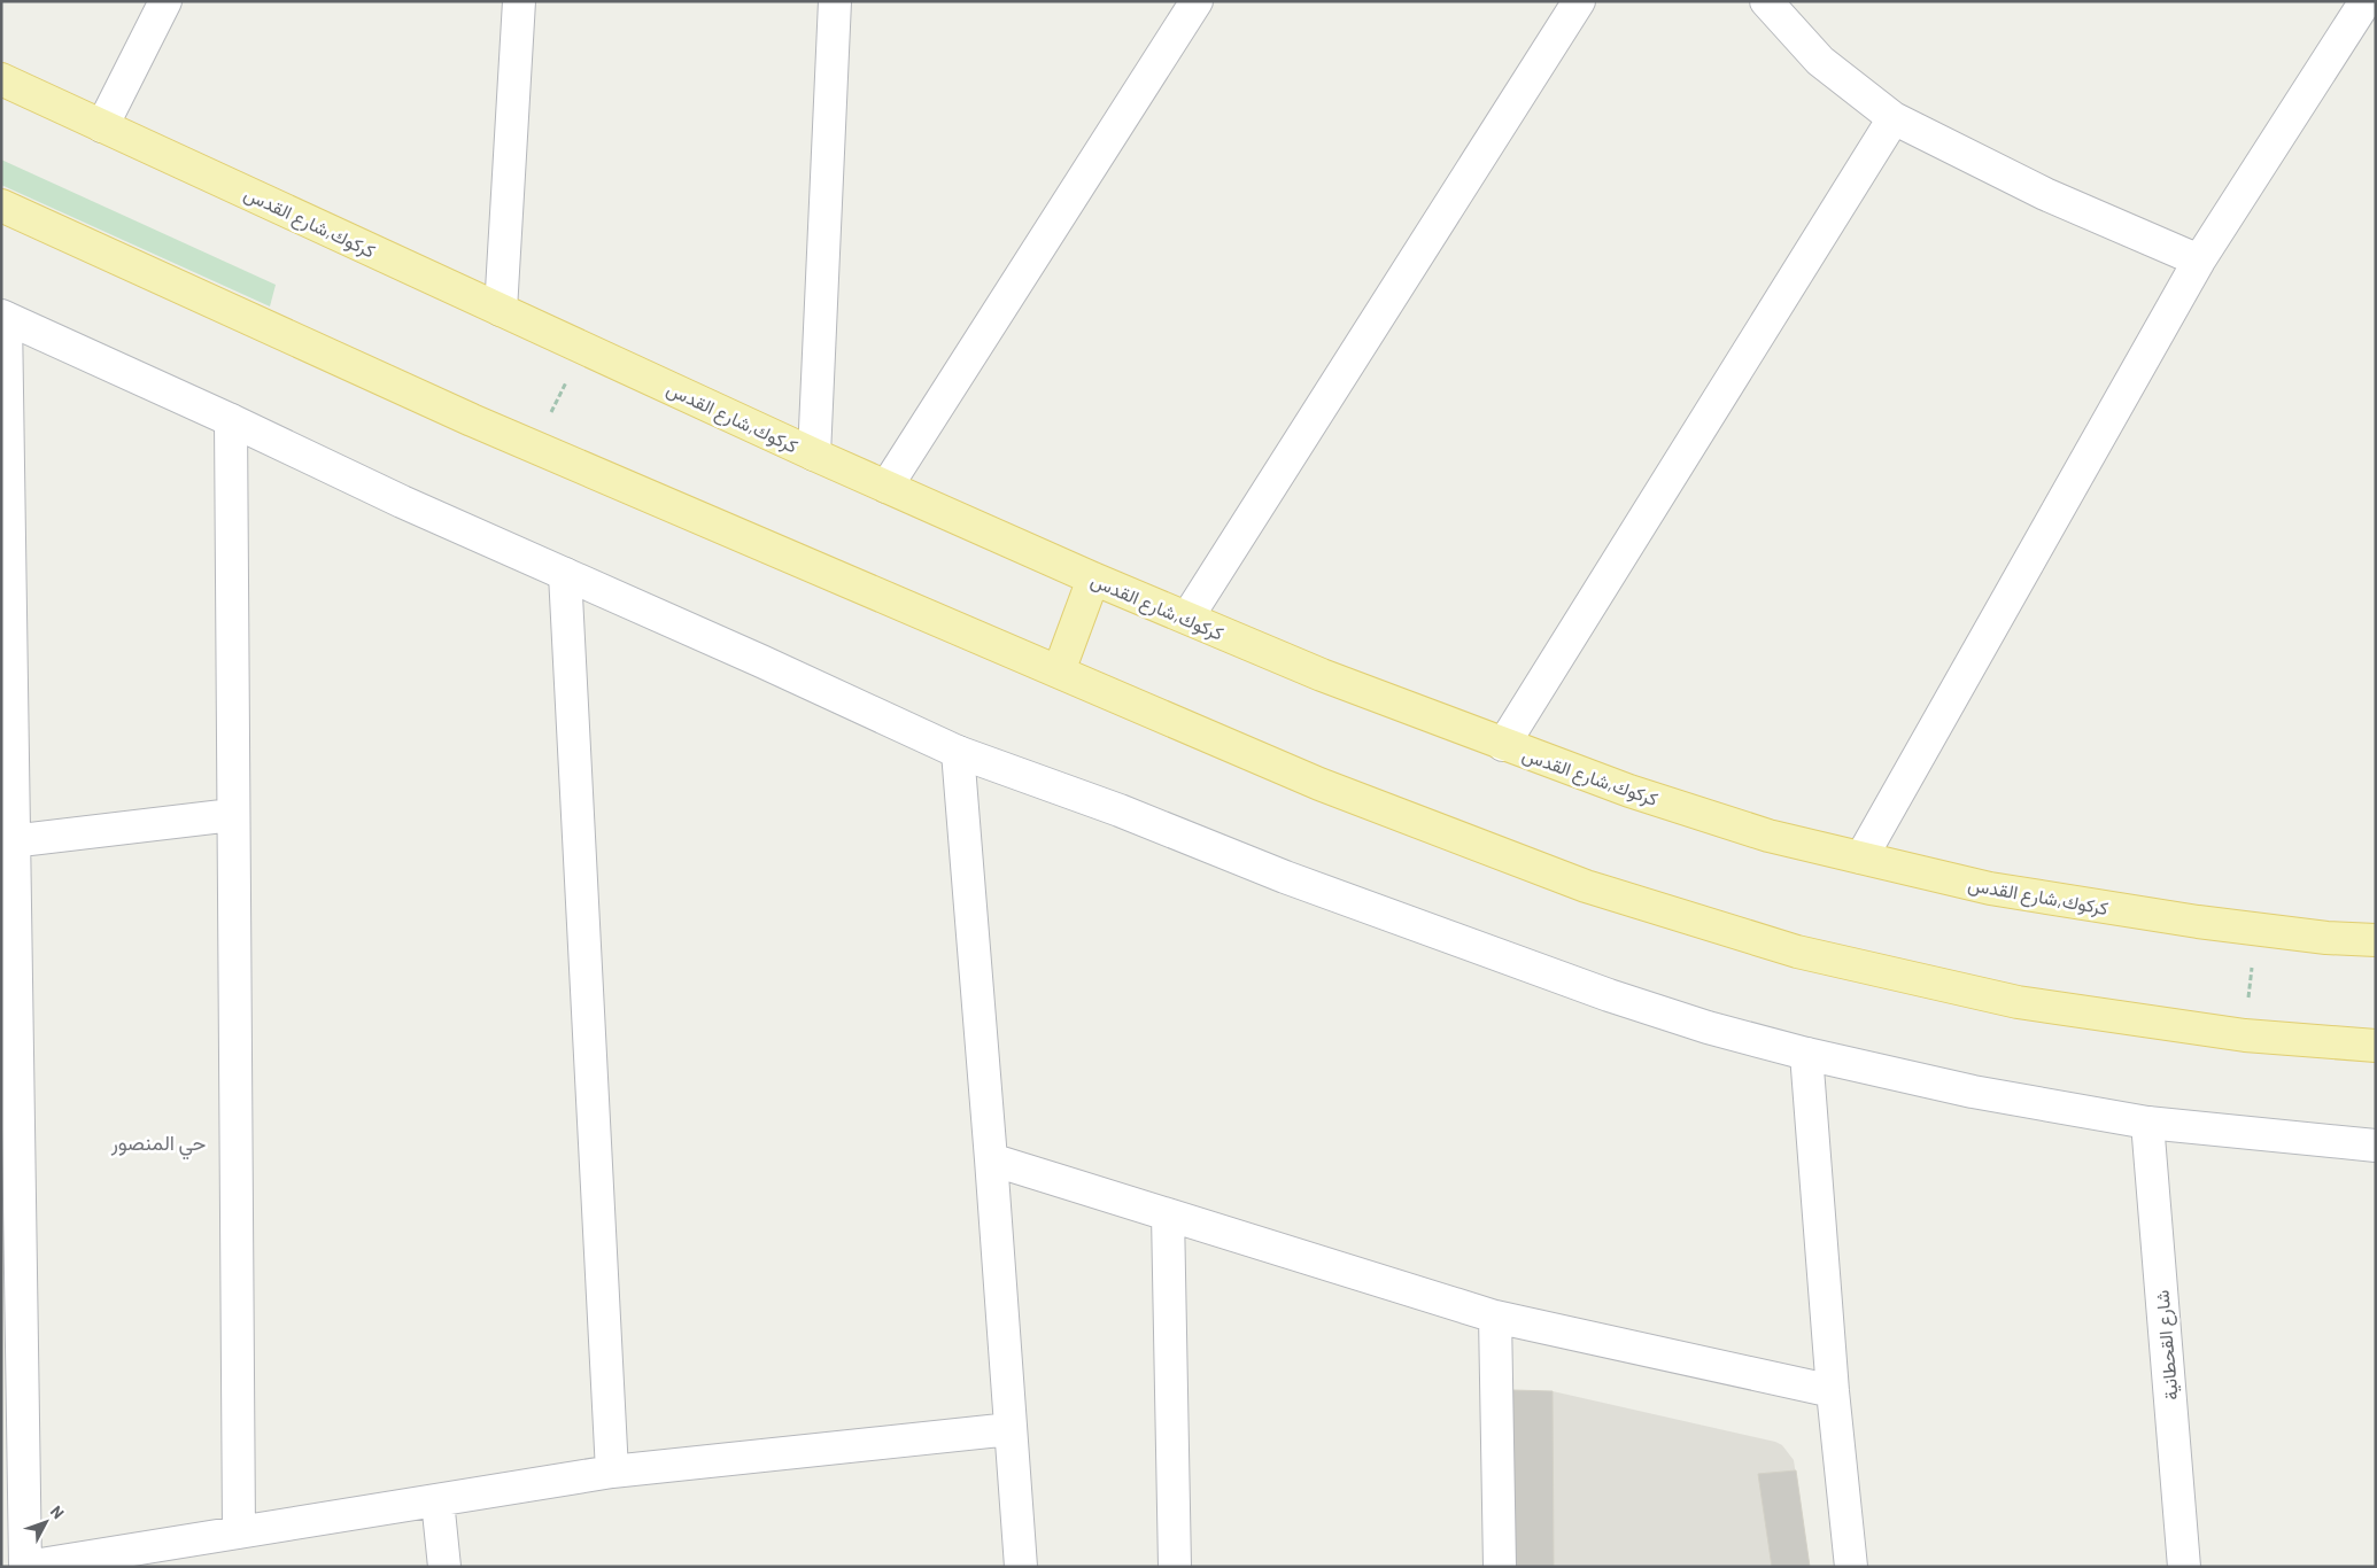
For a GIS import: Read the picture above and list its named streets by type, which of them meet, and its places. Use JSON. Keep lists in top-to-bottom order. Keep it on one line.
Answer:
{"streets":{"main road":["كركوك,شارع القدس"],"street":["شارع القحطانية"]},"districts":["حي المنصور"],"north":"top right"}
